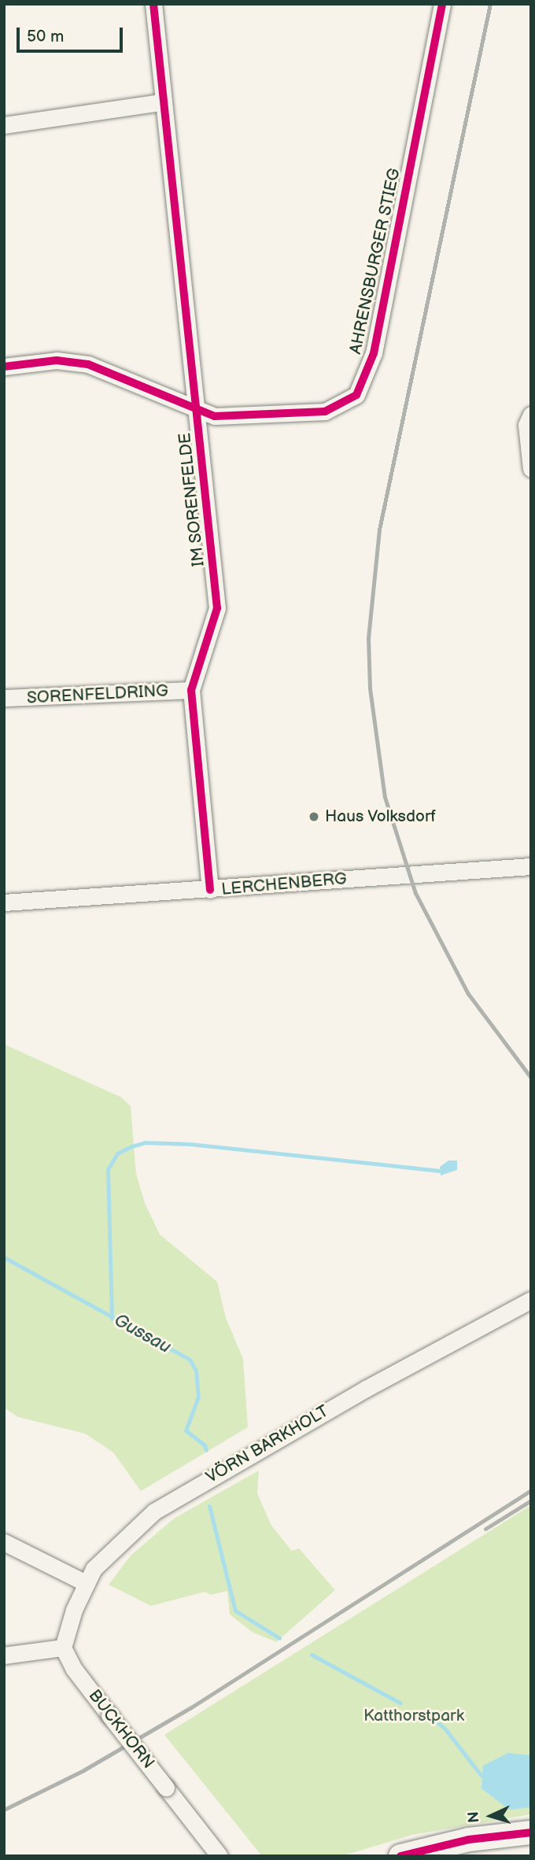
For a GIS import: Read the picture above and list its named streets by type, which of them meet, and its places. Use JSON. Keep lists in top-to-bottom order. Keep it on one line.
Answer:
{"streets":{"street":["AHRENSBURGER STIEG","IM SORENFELDE","SORENFELDRING","LERCHENBERG","VÖRN BARKHOLT","BUCKHORN"]},"crossings":[["AHRENSBURGER STIEG","IM SORENFELDE"],["IM SORENFELDE","SORENFELDRING"],["IM SORENFELDE","LERCHENBERG"],["VÖRN BARKHOLT","BUCKHORN"]],"water":["Gussau"],"parks":["Katthorstpark"],"places":["Haus Volksdorf"],"scale_bar":"50 m","north":"left"}
